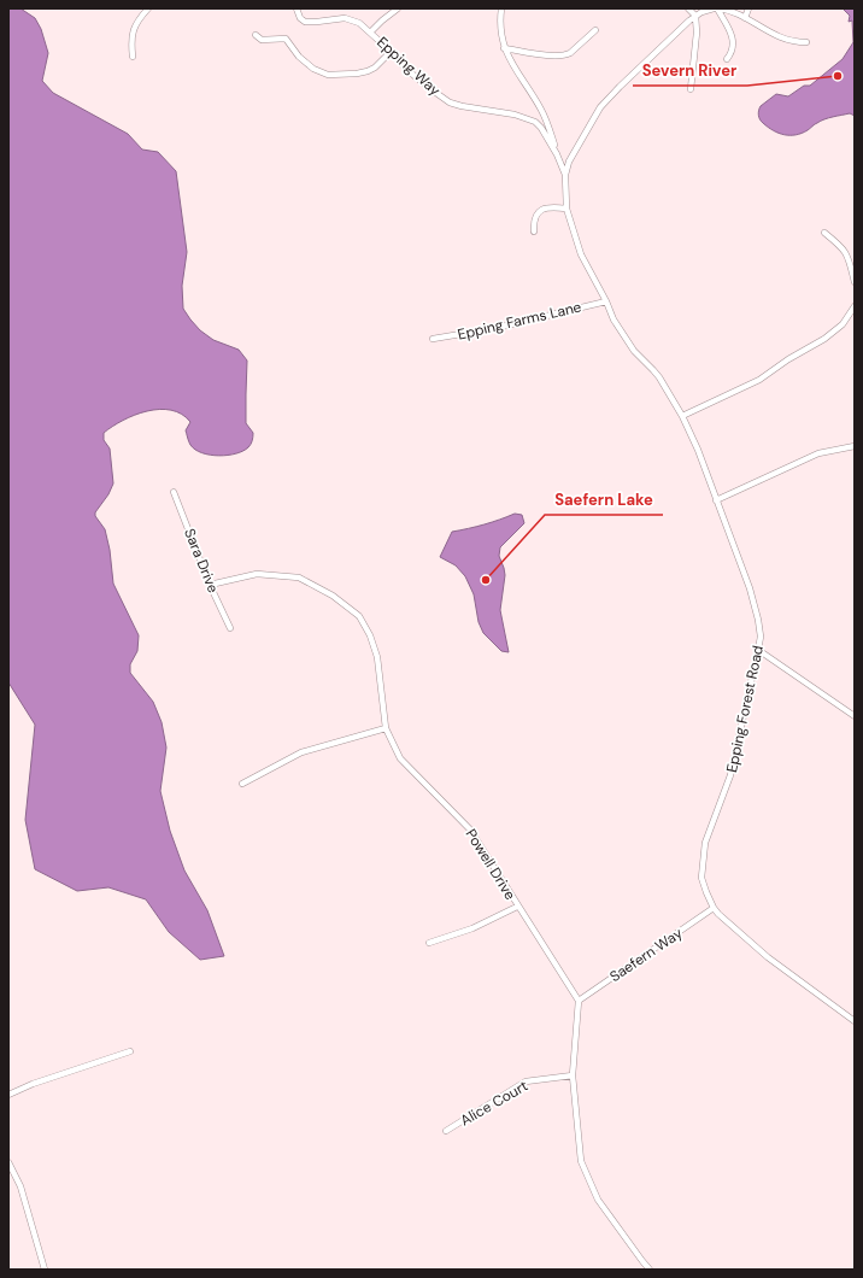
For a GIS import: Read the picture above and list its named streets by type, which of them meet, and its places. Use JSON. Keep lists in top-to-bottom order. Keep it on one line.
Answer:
{"streets":{"street":["Epping Way","Epping Farms Lane","Sara Drive","Epping Forest Road","Powell Drive","Saefern Way","Alice Court"]},"crossings":[["Epping Way","Epping Farms Lane"],["Epping Way","Epping Forest Road"],["Epping Farms Lane","Epping Forest Road"],["Sara Drive","Powell Drive"],["Epping Forest Road","Saefern Way"],["Powell Drive","Saefern Way"]],"places":["Severn River","Saefern Lake"]}
